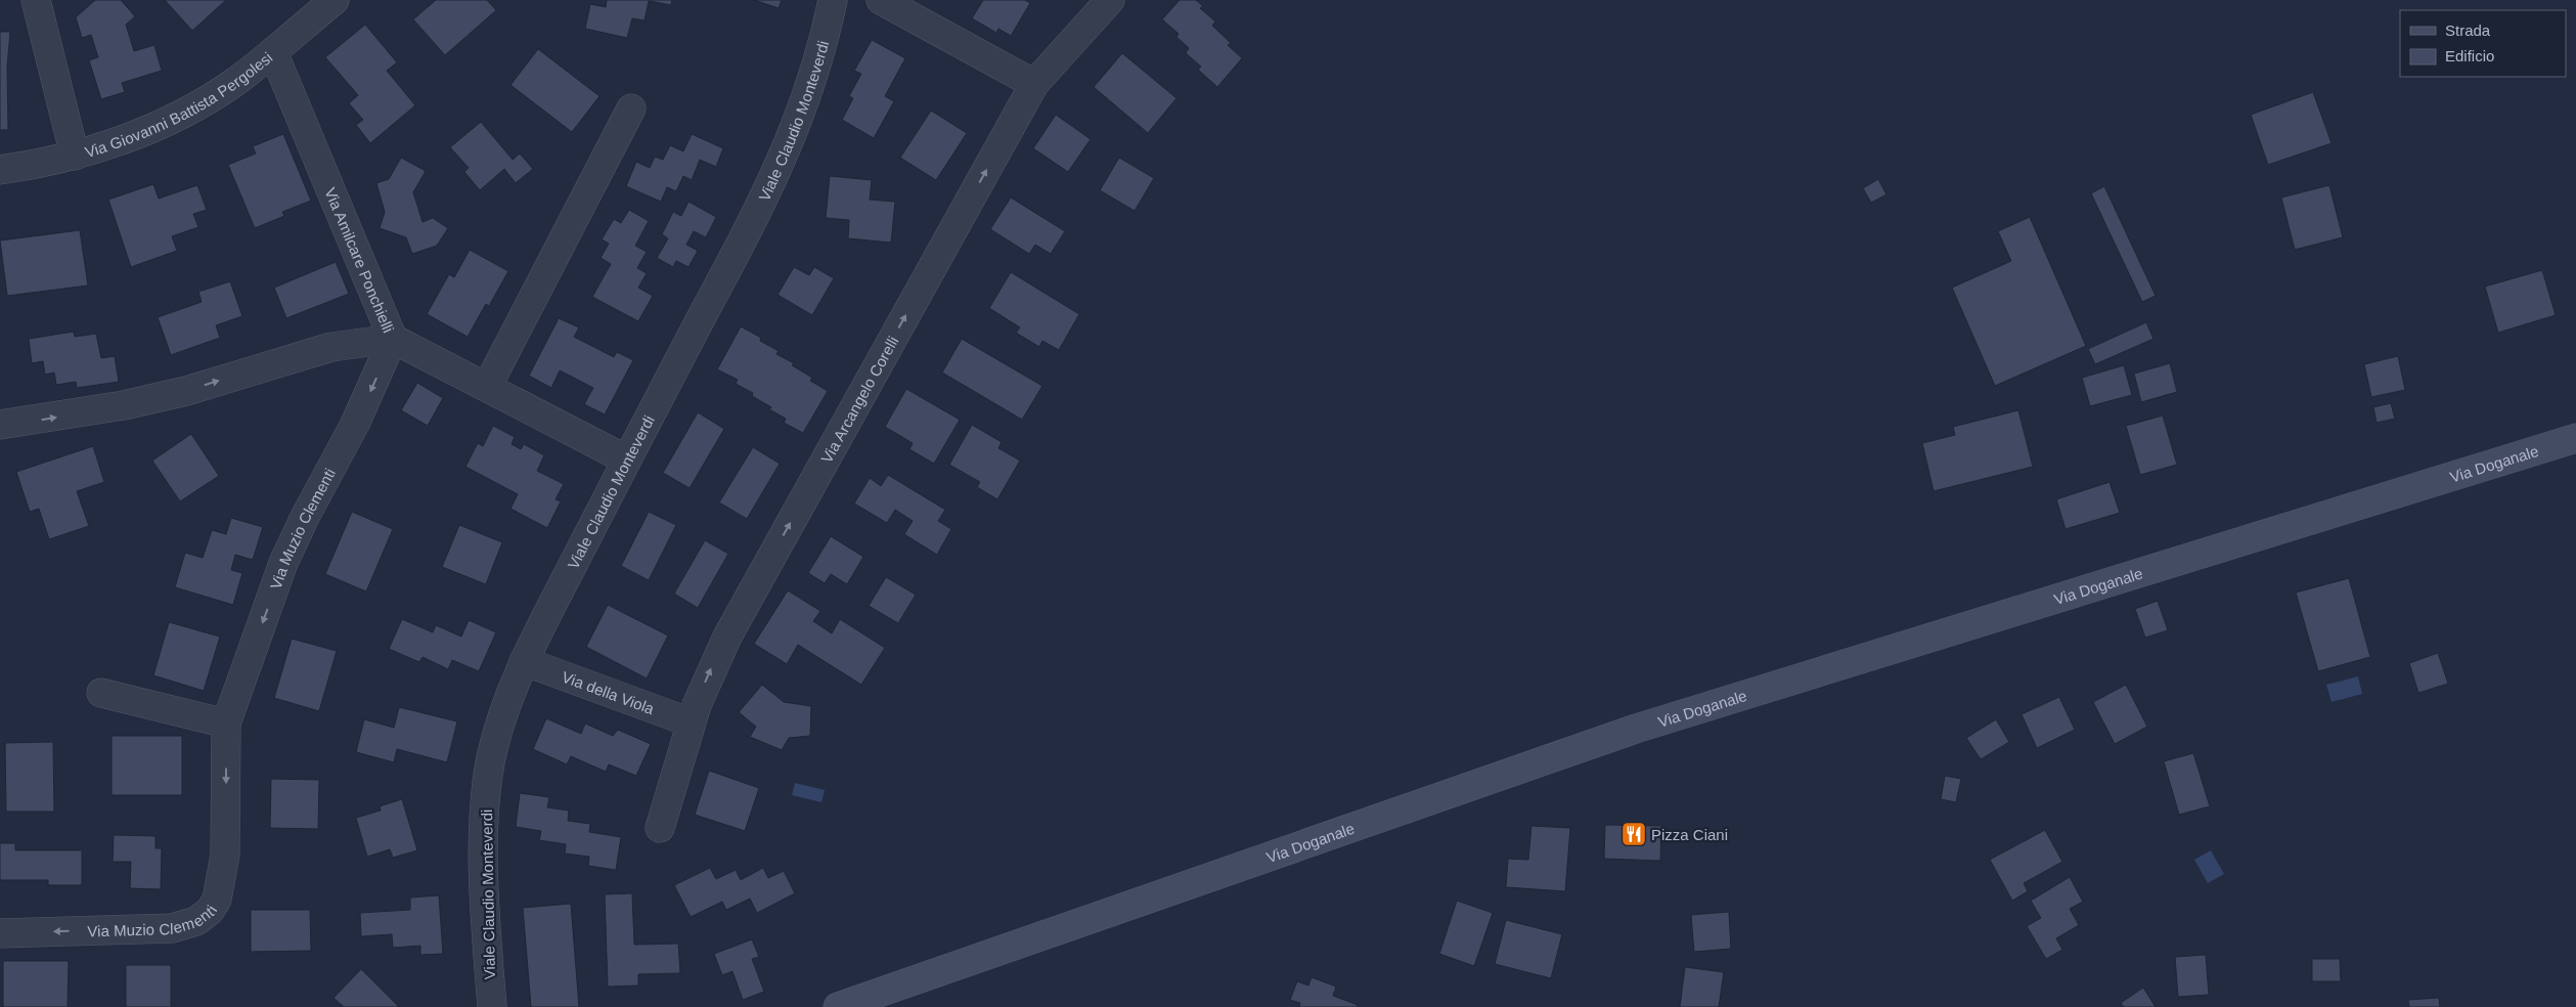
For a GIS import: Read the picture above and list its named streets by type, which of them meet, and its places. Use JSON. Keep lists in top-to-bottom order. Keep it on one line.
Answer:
{"streets":{"main road":["Via Doganale"],"street":["Via Giovanni Battista Pergolesi","Viale Claudio Monteverdi","Via Amilcare Ponchielli","Via Arcangelo Corelli","Via Muzio Clementi","Via della Viola"]},"crossings":[["Via Giovanni Battista Pergolesi","Via Amilcare Ponchielli"],["Viale Claudio Monteverdi","Via Amilcare Ponchielli"],["Viale Claudio Monteverdi","Via della Viola"],["Via Amilcare Ponchielli","Via Muzio Clementi"],["Via Arcangelo Corelli","Via della Viola"]],"one_way":["Via Arcangelo Corelli","Via Muzio Clementi"],"places":{"restaurant":["Pizza Ciani"]},"legend":["Strada","Edificio"]}
